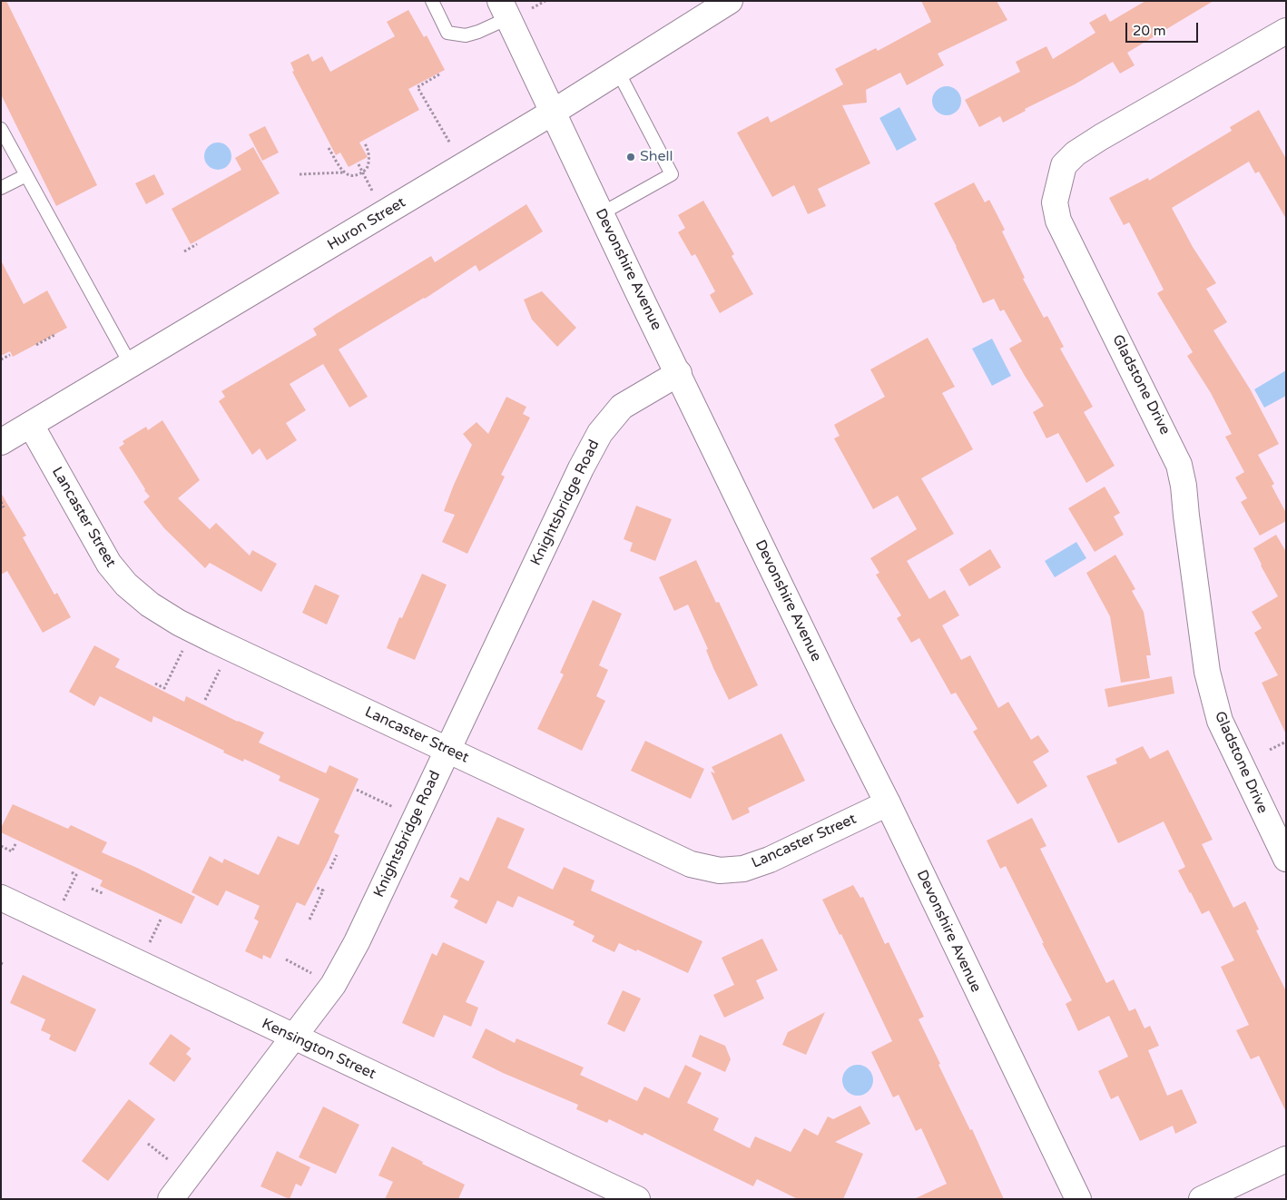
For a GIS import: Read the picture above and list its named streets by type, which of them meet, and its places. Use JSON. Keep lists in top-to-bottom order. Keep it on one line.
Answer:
{"streets":{"street":["Huron Street","Devonshire Avenue","Gladstone Drive","Knightsbridge Road","Lancaster Street","Kensington Street"]},"crossings":[["Huron Street","Devonshire Avenue"],["Huron Street","Lancaster Street"],["Devonshire Avenue","Knightsbridge Road"],["Devonshire Avenue","Lancaster Street"],["Knightsbridge Road","Lancaster Street"],["Knightsbridge Road","Kensington Street"]],"places":["Shell"],"scale_bar":"20 m"}
